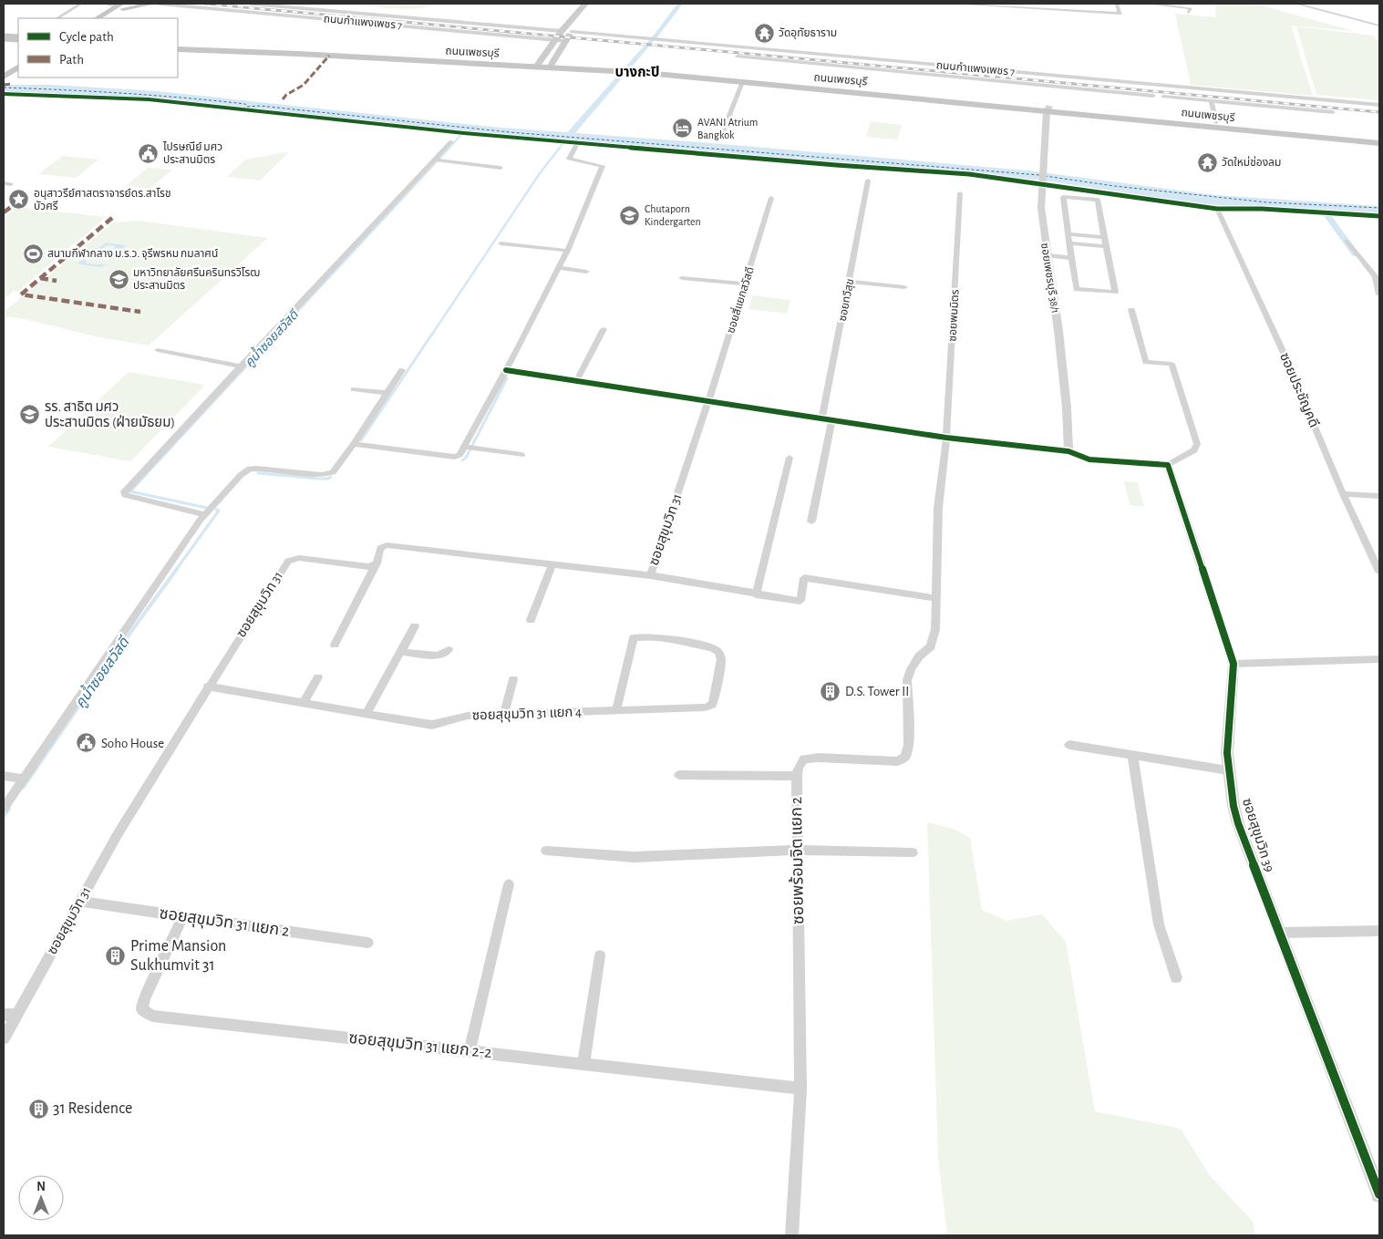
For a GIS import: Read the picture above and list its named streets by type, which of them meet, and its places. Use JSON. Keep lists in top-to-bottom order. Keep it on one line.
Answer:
{"streets":{"main road":["ถนนเพชรบุรี"],"street":["ถนนกำแพงเพชร 7","ซอยเพชรบุรี 38/1","ซอยสี่แยกสวัสดี","ซอยทวีสุข","ซอยพบมิตร","ซอยประชัญคดี","ซอยสุขุมวิท 31","ซอยสุขุมวิท 31 แยก 4","ซอยสุขุมวิท 39","ซอยพร้อมจิต แยก 2","ซอยสุขุมวิท 31 แยก 2","ซอยสุขุมวิท 31 แยก 2-2"]},"crossings":[["ถนนเพชรบุรี","ซอยเพชรบุรี 38/1"],["ซอยสี่แยกสวัสดี","ซอยสุขุมวิท 31"],["ซอยสุขุมวิท 31","ซอยสุขุมวิท 31 แยก 4"],["ซอยสุขุมวิท 31","ซอยสุขุมวิท 31 แยก 2"],["ซอยพร้อมจิต แยก 2","ซอยสุขุมวิท 31 แยก 2-2"],["ซอยสุขุมวิท 31 แยก 2","ซอยสุขุมวิท 31 แยก 2-2"]],"districts":["บางกะปิ"],"water":["คูน้ำซอยสวัสดี"],"places":{"temple":["วัดอุทัยธาราม","วัดใหม่ช่องลม"],"hotel":["AVANI Atrium Bangkok"],"public building":["ไปรษณีย์ มศว ประสานมิตร","Soho House"],"place":["อนุสาวรีย์ศาสตราจารย์ดร.สาโรช บัวศรี"],"school or university":["Chutaporn Kindergarten","มหาวิทยาลัยศรีนครินทรวิโรฒ ประสานมิตร","รร. สาธิต มศว ประสานมิตร (ฝ่ายมัธยม)"],"sports":["สนามกีฬากลาง ม.ร.ว. จุรีพรหม กมลาศน์"],"building":["D.S. Tower II","Prime Mansion Sukhumvit 31","31 Residence"]},"legend":["Cycle path","Path"],"north":"top"}
